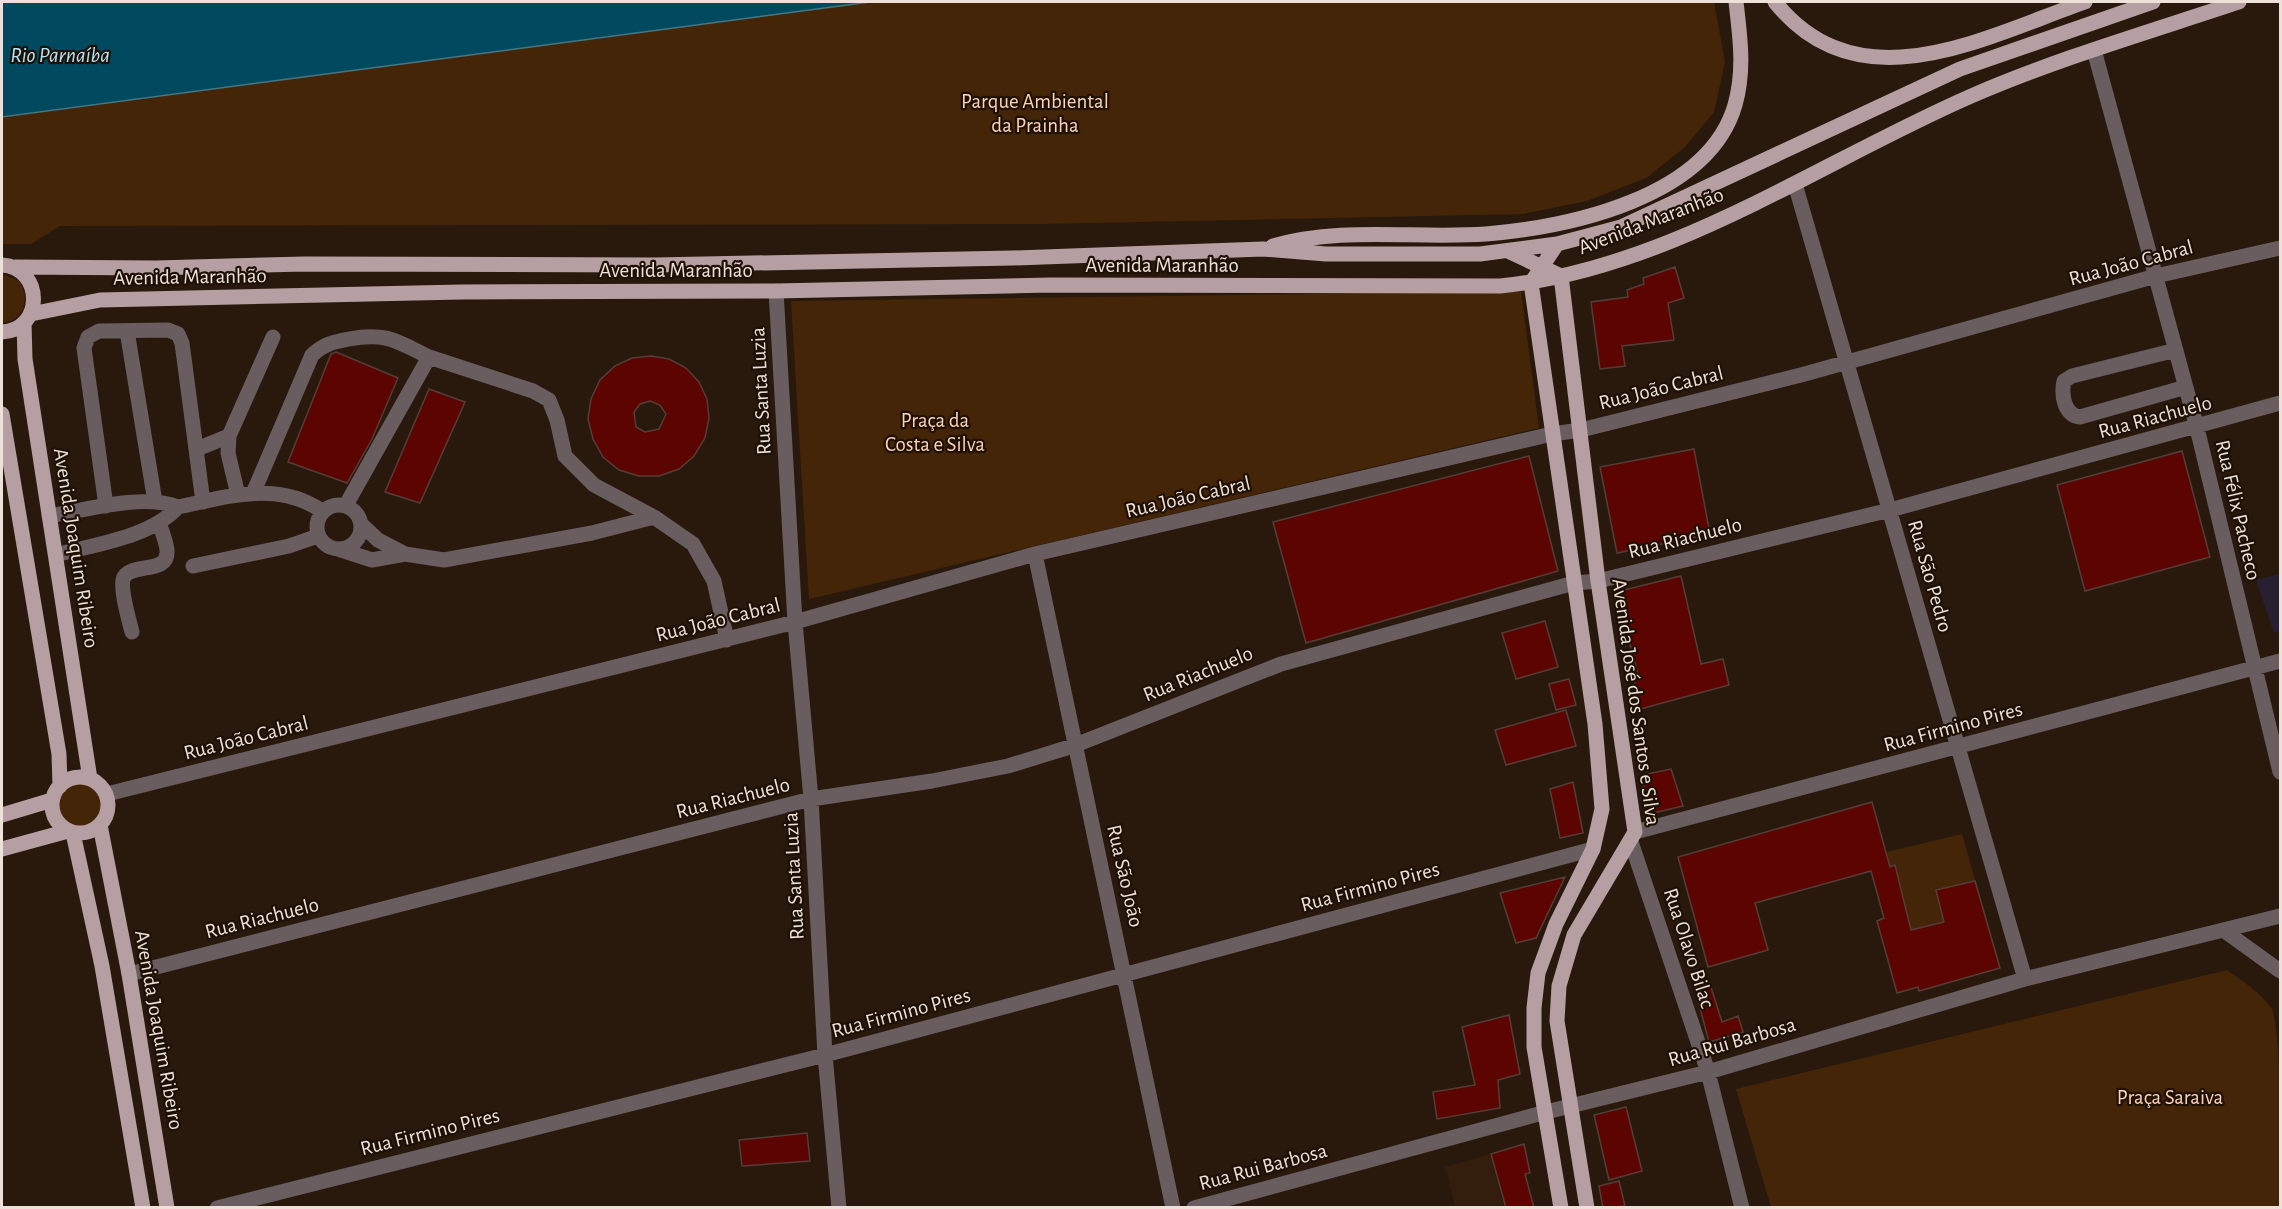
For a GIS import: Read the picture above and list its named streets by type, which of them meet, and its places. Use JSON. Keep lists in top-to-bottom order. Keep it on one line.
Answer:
{"streets":{"main road":["Avenida Maranhão","Avenida Joaquim Ribeiro","Avenida José dos Santos e Silva"],"street":["Rua João Cabral","Rua Santa Luzia","Rua Riachuelo","Rua Félix Pacheco","Rua São Pedro","Rua Firmino Pires","Rua São João","Rua Olavo Bilac","Rua Rui Barbosa"]},"crossings":[["Avenida Maranhão","Rua Santa Luzia"],["Avenida Maranhão","Rua Félix Pacheco"],["Avenida Maranhão","Avenida Joaquim Ribeiro"],["Avenida Maranhão","Rua São Pedro"],["Avenida Maranhão","Avenida José dos Santos e Silva"],["Rua João Cabral","Rua Santa Luzia"],["Rua João Cabral","Rua Félix Pacheco"],["Rua João Cabral","Avenida Joaquim Ribeiro"],["Rua João Cabral","Rua São Pedro"],["Rua João Cabral","Avenida José dos Santos e Silva"],["Rua João Cabral","Rua São João"],["Rua Santa Luzia","Rua Riachuelo"],["Rua Santa Luzia","Rua Firmino Pires"],["Rua Riachuelo","Rua Félix Pacheco"],["Rua Riachuelo","Avenida Joaquim Ribeiro"],["Rua Riachuelo","Rua São Pedro"],["Rua Riachuelo","Avenida José dos Santos e Silva"],["Rua Riachuelo","Rua São João"],["Rua Félix Pacheco","Rua Firmino Pires"],["Rua São Pedro","Rua Firmino Pires"],["Rua São Pedro","Rua Rui Barbosa"],["Avenida José dos Santos e Silva","Rua Firmino Pires"],["Avenida José dos Santos e Silva","Rua Olavo Bilac"],["Avenida José dos Santos e Silva","Rua Rui Barbosa"],["Rua Firmino Pires","Rua São João"],["Rua Firmino Pires","Rua Olavo Bilac"],["Rua Olavo Bilac","Rua Rui Barbosa"]],"water":["Rio Parnaíba"],"parks":["Parque Ambiental da Prainha","Praça da Costa e Silva","Praça Saraiva"]}
